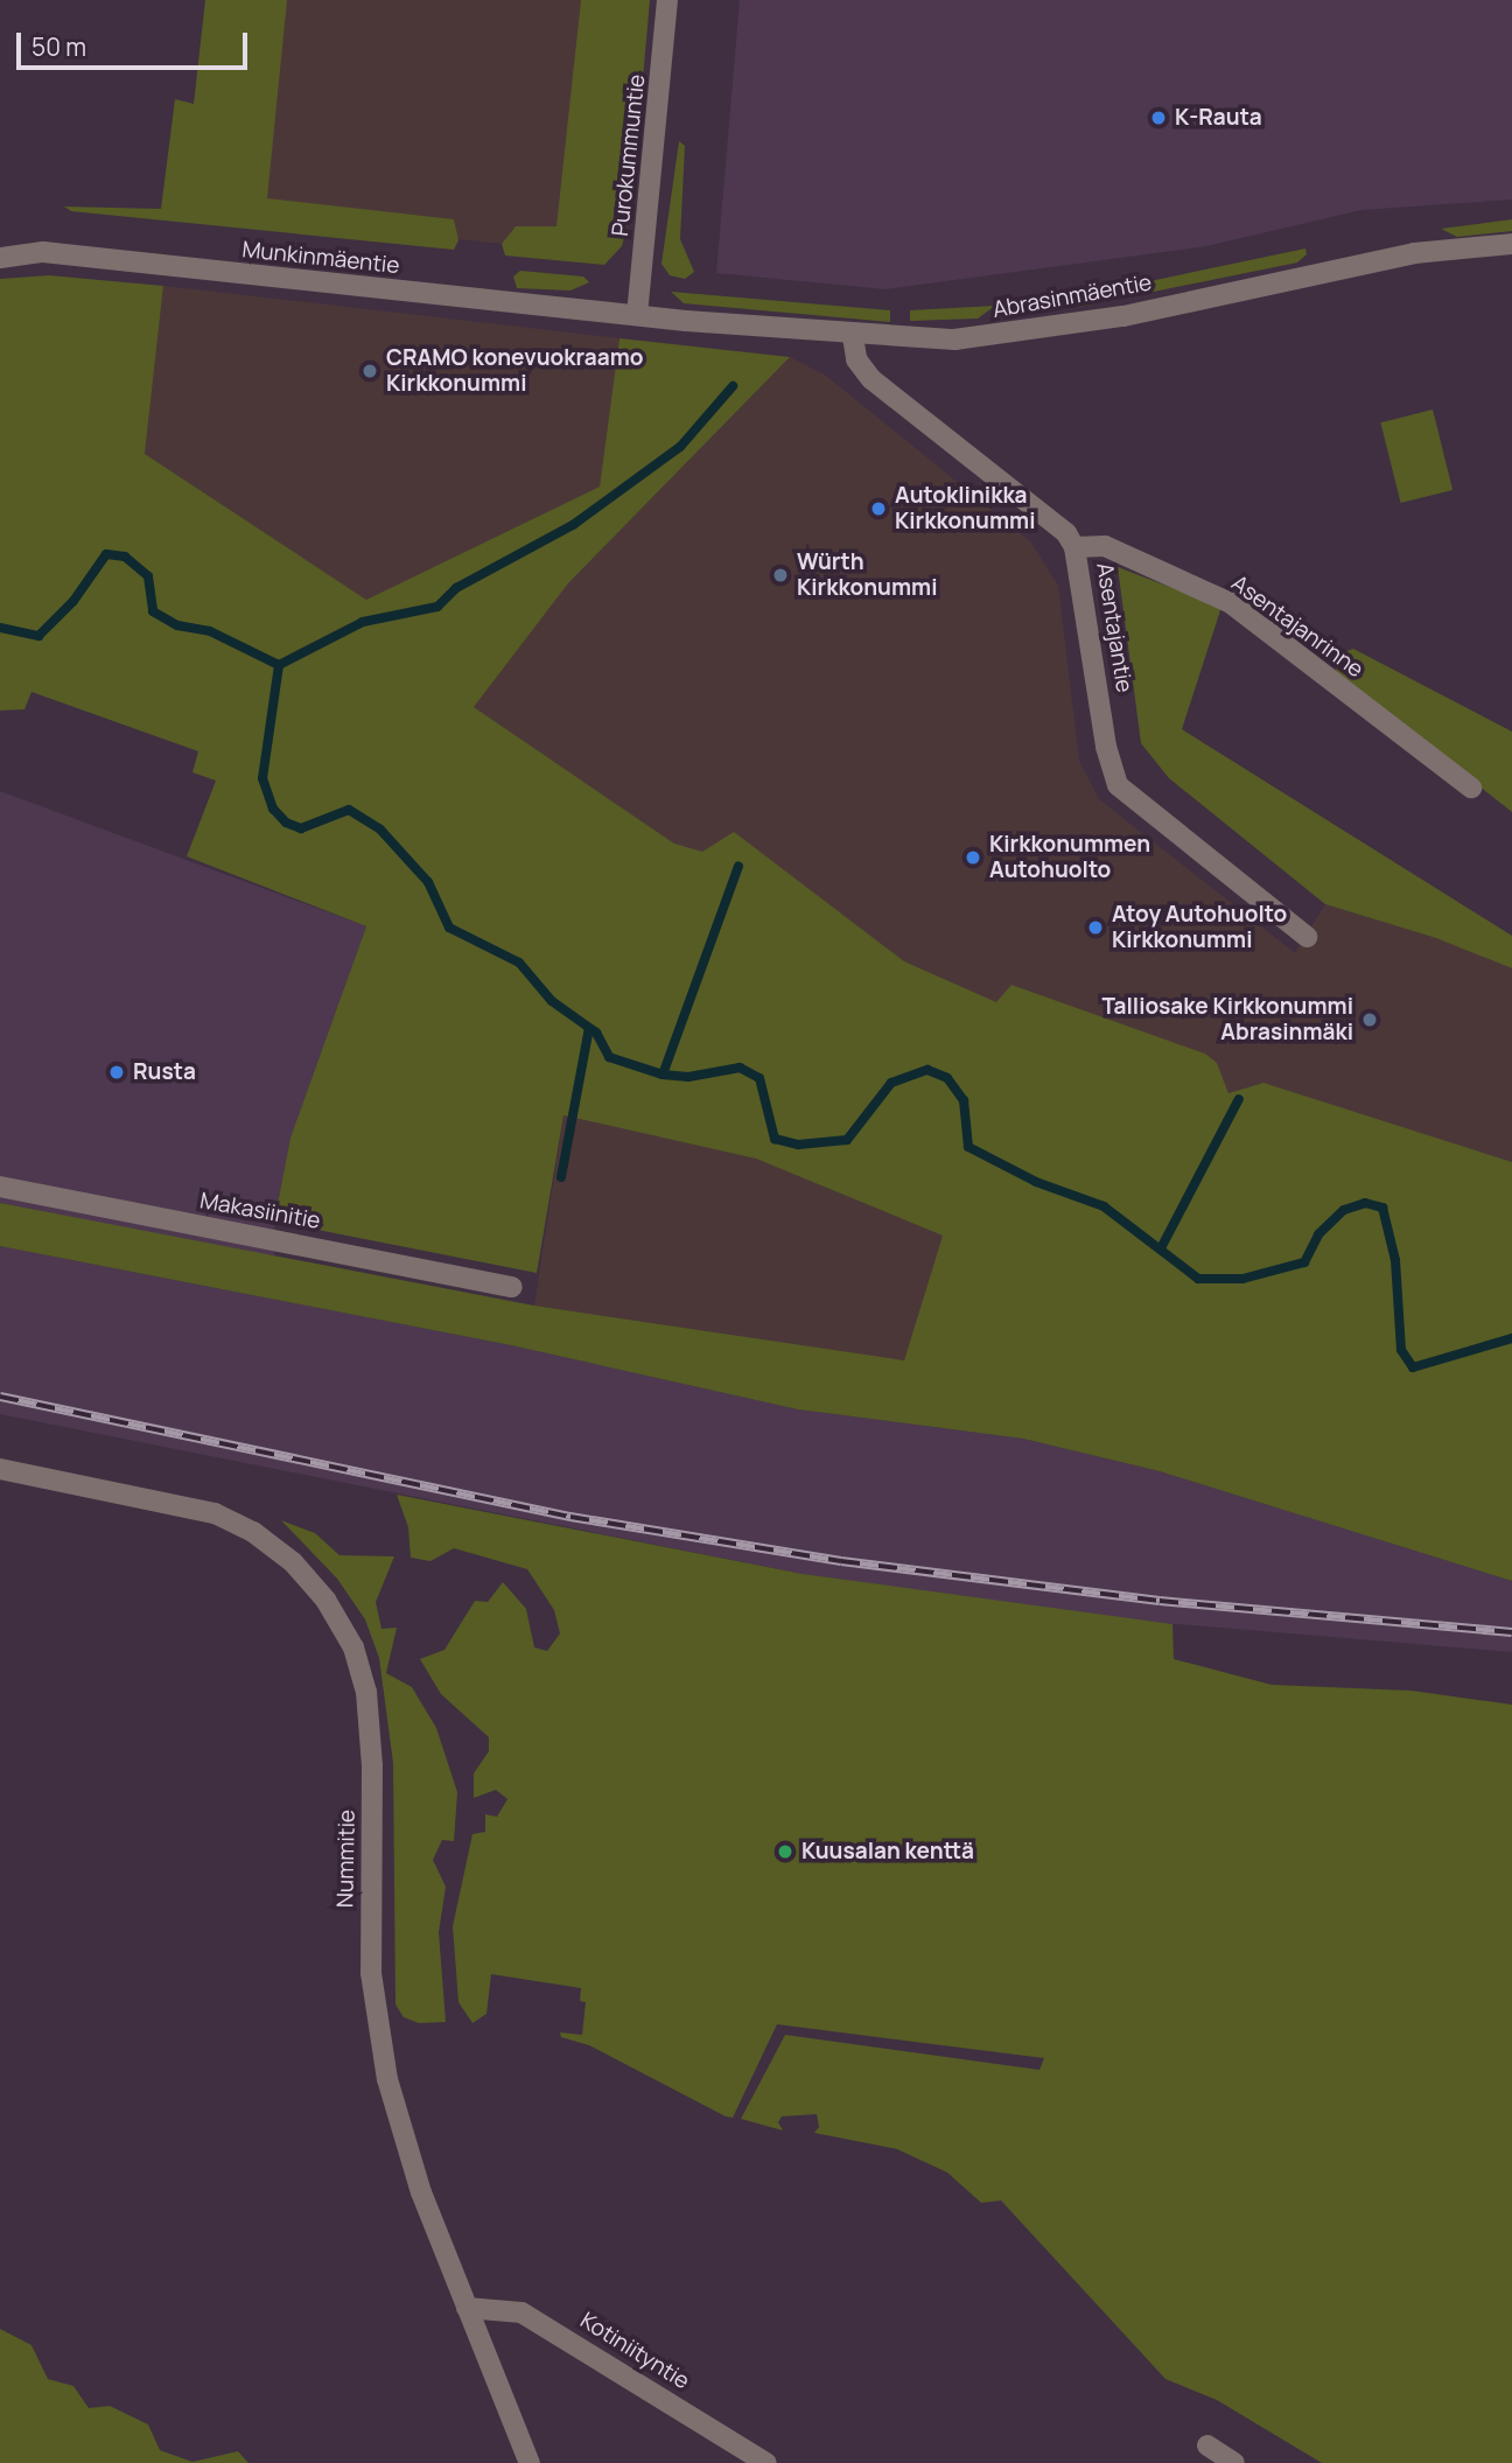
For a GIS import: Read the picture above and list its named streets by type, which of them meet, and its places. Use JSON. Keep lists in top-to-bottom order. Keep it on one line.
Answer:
{"streets":{"street":["Purokummuntie","Munkinmäentie","Abrasinmäentie","Asentajanrinne","Asentajantie","Makasiinitie","Nummitie","Kotiniityntie"]},"crossings":[["Purokummuntie","Munkinmäentie"],["Purokummuntie","Abrasinmäentie"],["Munkinmäentie","Abrasinmäentie"],["Abrasinmäentie","Asentajantie"],["Asentajanrinne","Asentajantie"],["Nummitie","Kotiniityntie"]],"places":["K-Rauta","CRAMO konevuokraamo Kirkkonummi","Autoklinikka Kirkkonummi","Würth Kirkkonummi","Kirkkonummen Autohuolto","Atoy Autohuolto Kirkkonummi","Talliosake Kirkkonummi Abrasinmäki","Rusta","Kuusalan kenttä"],"scale_bar":"50 m"}
